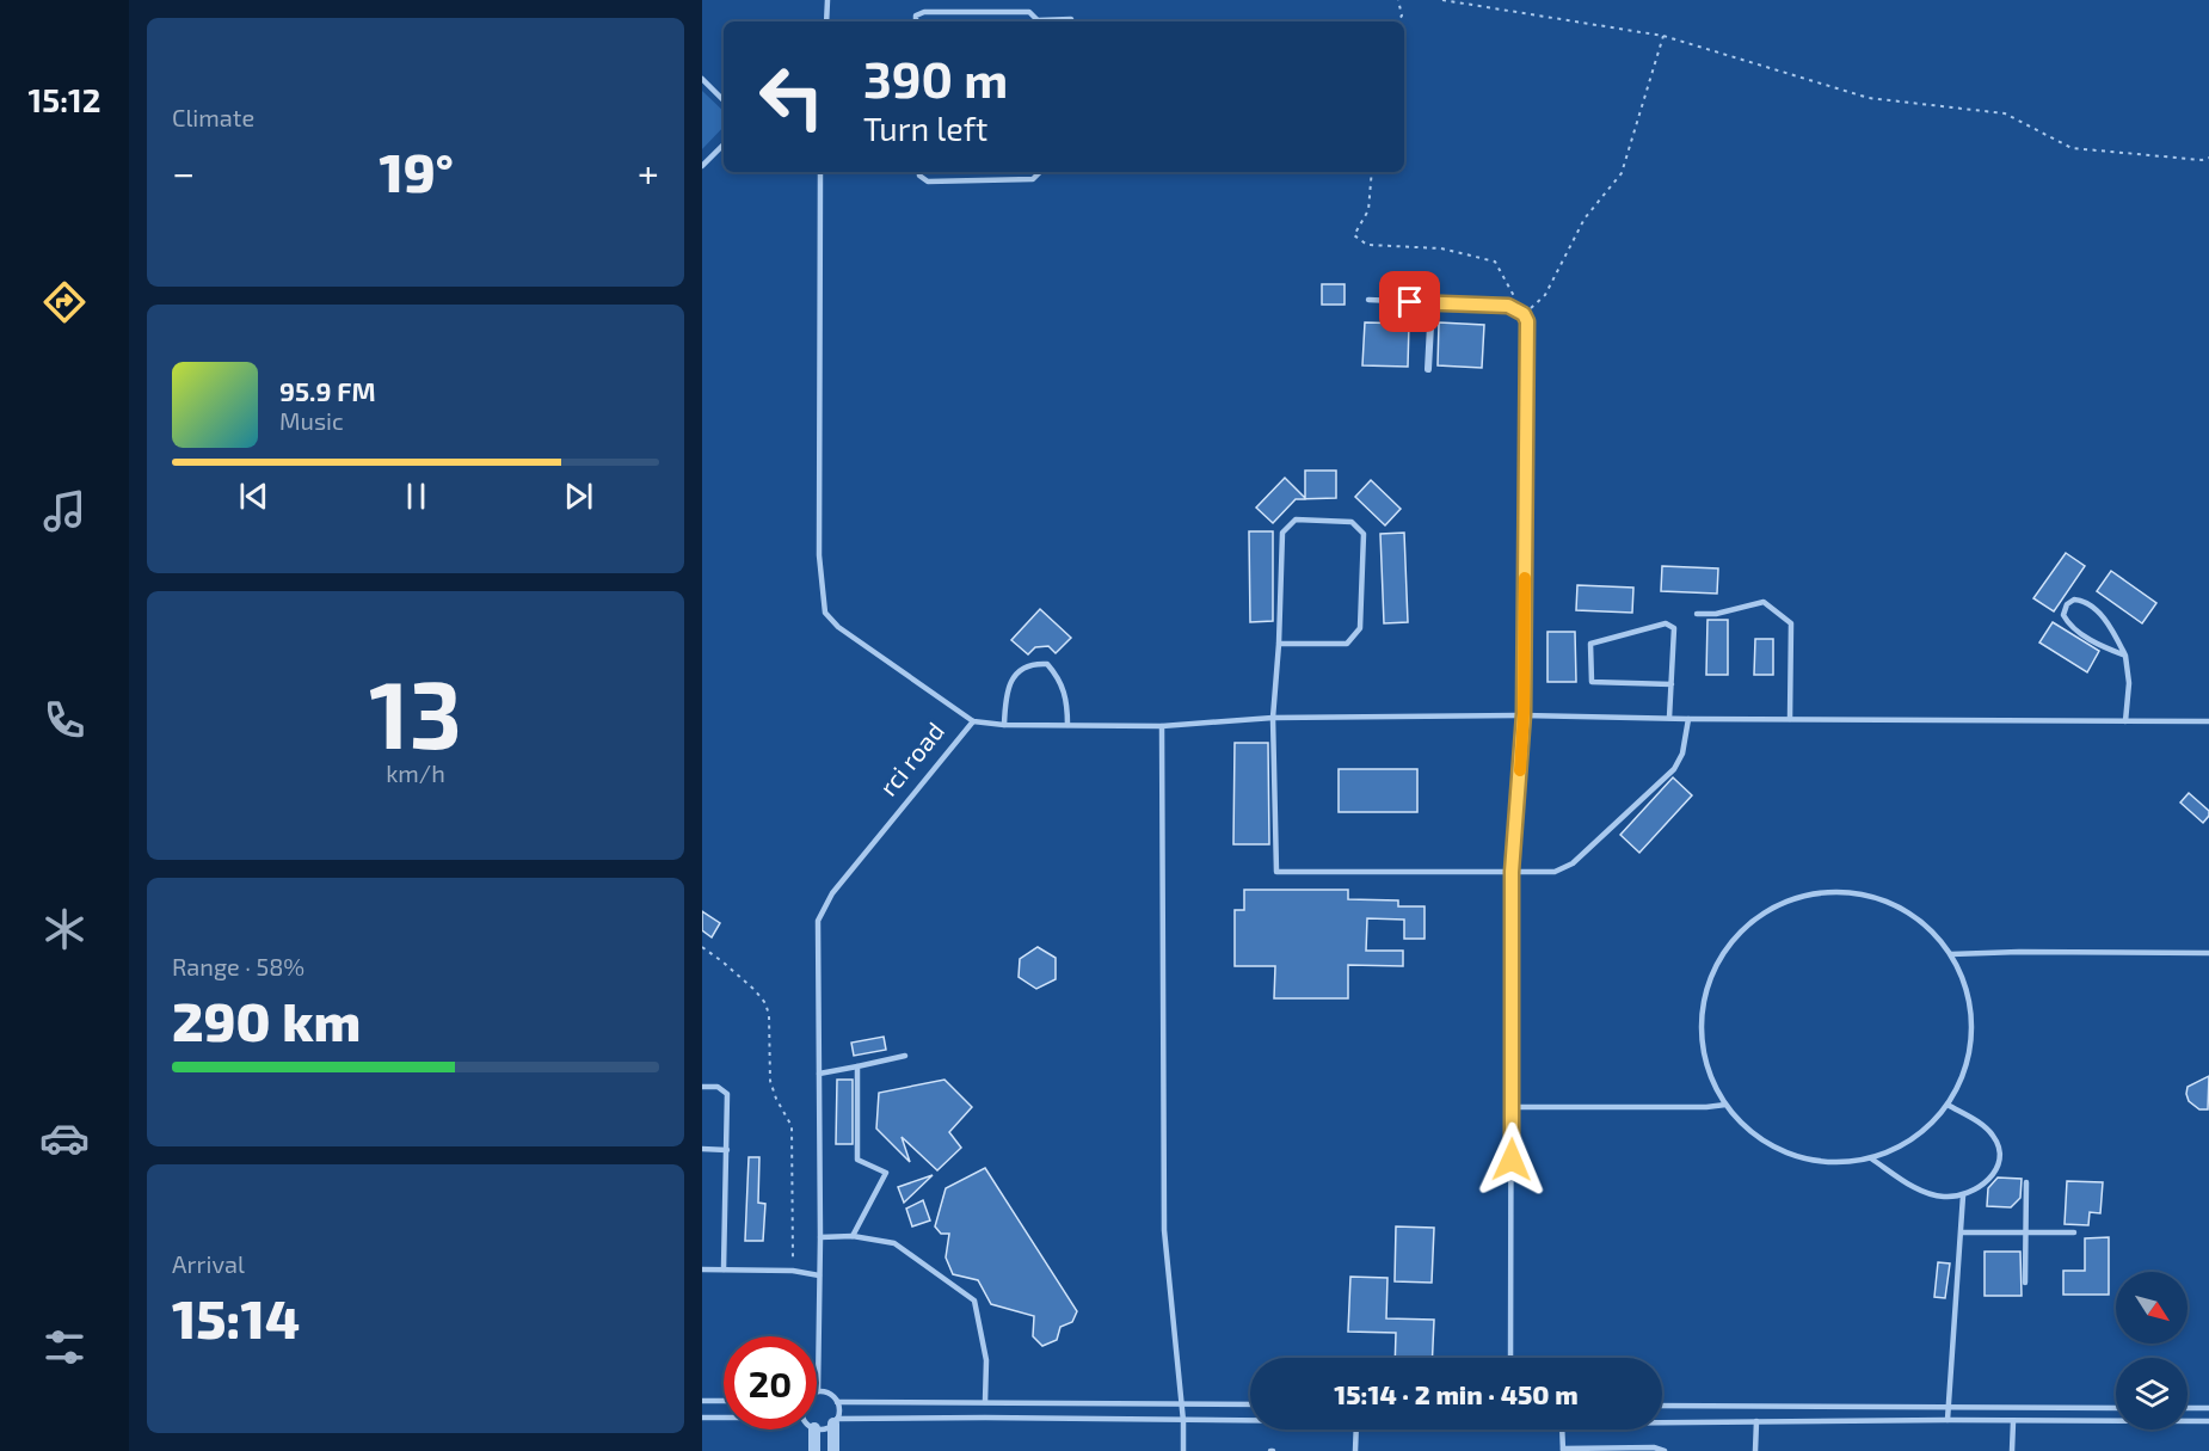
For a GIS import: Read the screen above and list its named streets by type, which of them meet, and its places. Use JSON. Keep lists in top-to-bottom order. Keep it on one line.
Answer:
{"streets":{"lane":["rci road"]},"north":"bottom right","page":{"tabs":"15:12","tile":["Climate",["13","km/h"],["Range · 58%","290 km"],["Arrival","15:14"]],"turn":["390 m","Turn left"],"heat":["−","19°","+"],"song":["95.9 FM","Music"],"limit":"20","trip":"15:14 · 2 min · 450 m"}}
